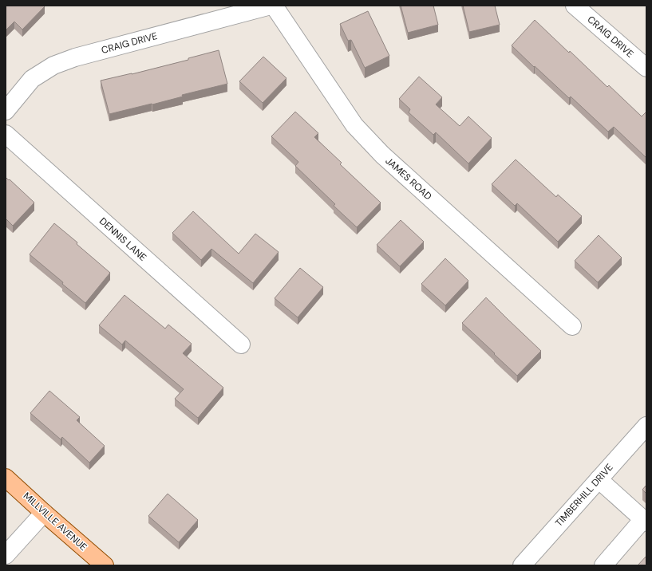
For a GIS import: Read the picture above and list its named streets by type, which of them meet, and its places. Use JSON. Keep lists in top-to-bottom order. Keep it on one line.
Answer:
{"streets":{"main road":["MILLVILLE AVENUE"],"street":["CRAIG DRIVE","JAMES ROAD","DENNIS LANE","TIMBERHILL DRIVE"]}}
